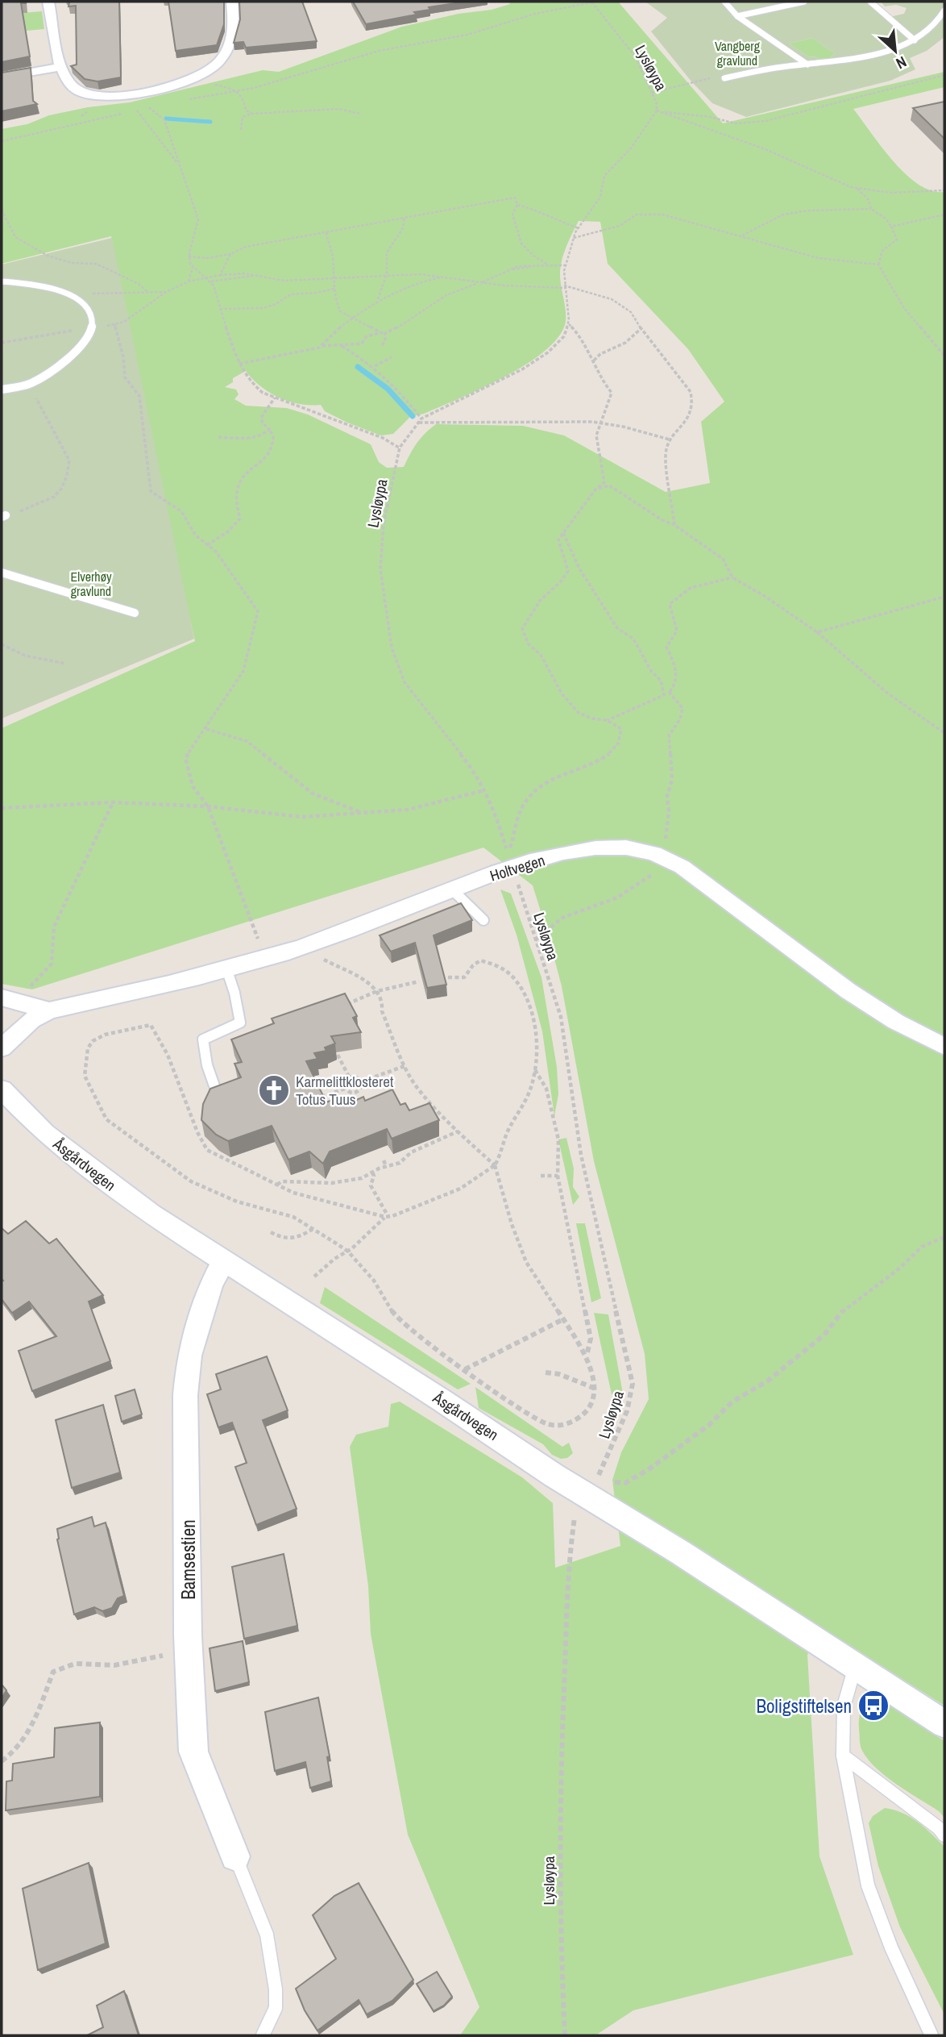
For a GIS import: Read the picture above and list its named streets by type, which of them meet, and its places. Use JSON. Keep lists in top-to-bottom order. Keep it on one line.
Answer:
{"streets":{"street":["Holtvegen","Åsgårdvegen","Bamsestien"],"path":["Lysløypa"]},"crossings":[["Lysløypa","Holtvegen"],["Lysløypa","Åsgårdvegen"],["Åsgårdvegen","Bamsestien"]],"parks":["Vangberg gravlund","Elverhøy gravlund"],"places":{"church":["Karmelittklosteret Totus Tuus"],"bus stop":["Boligstiftelsen"]},"north":"bottom right"}
